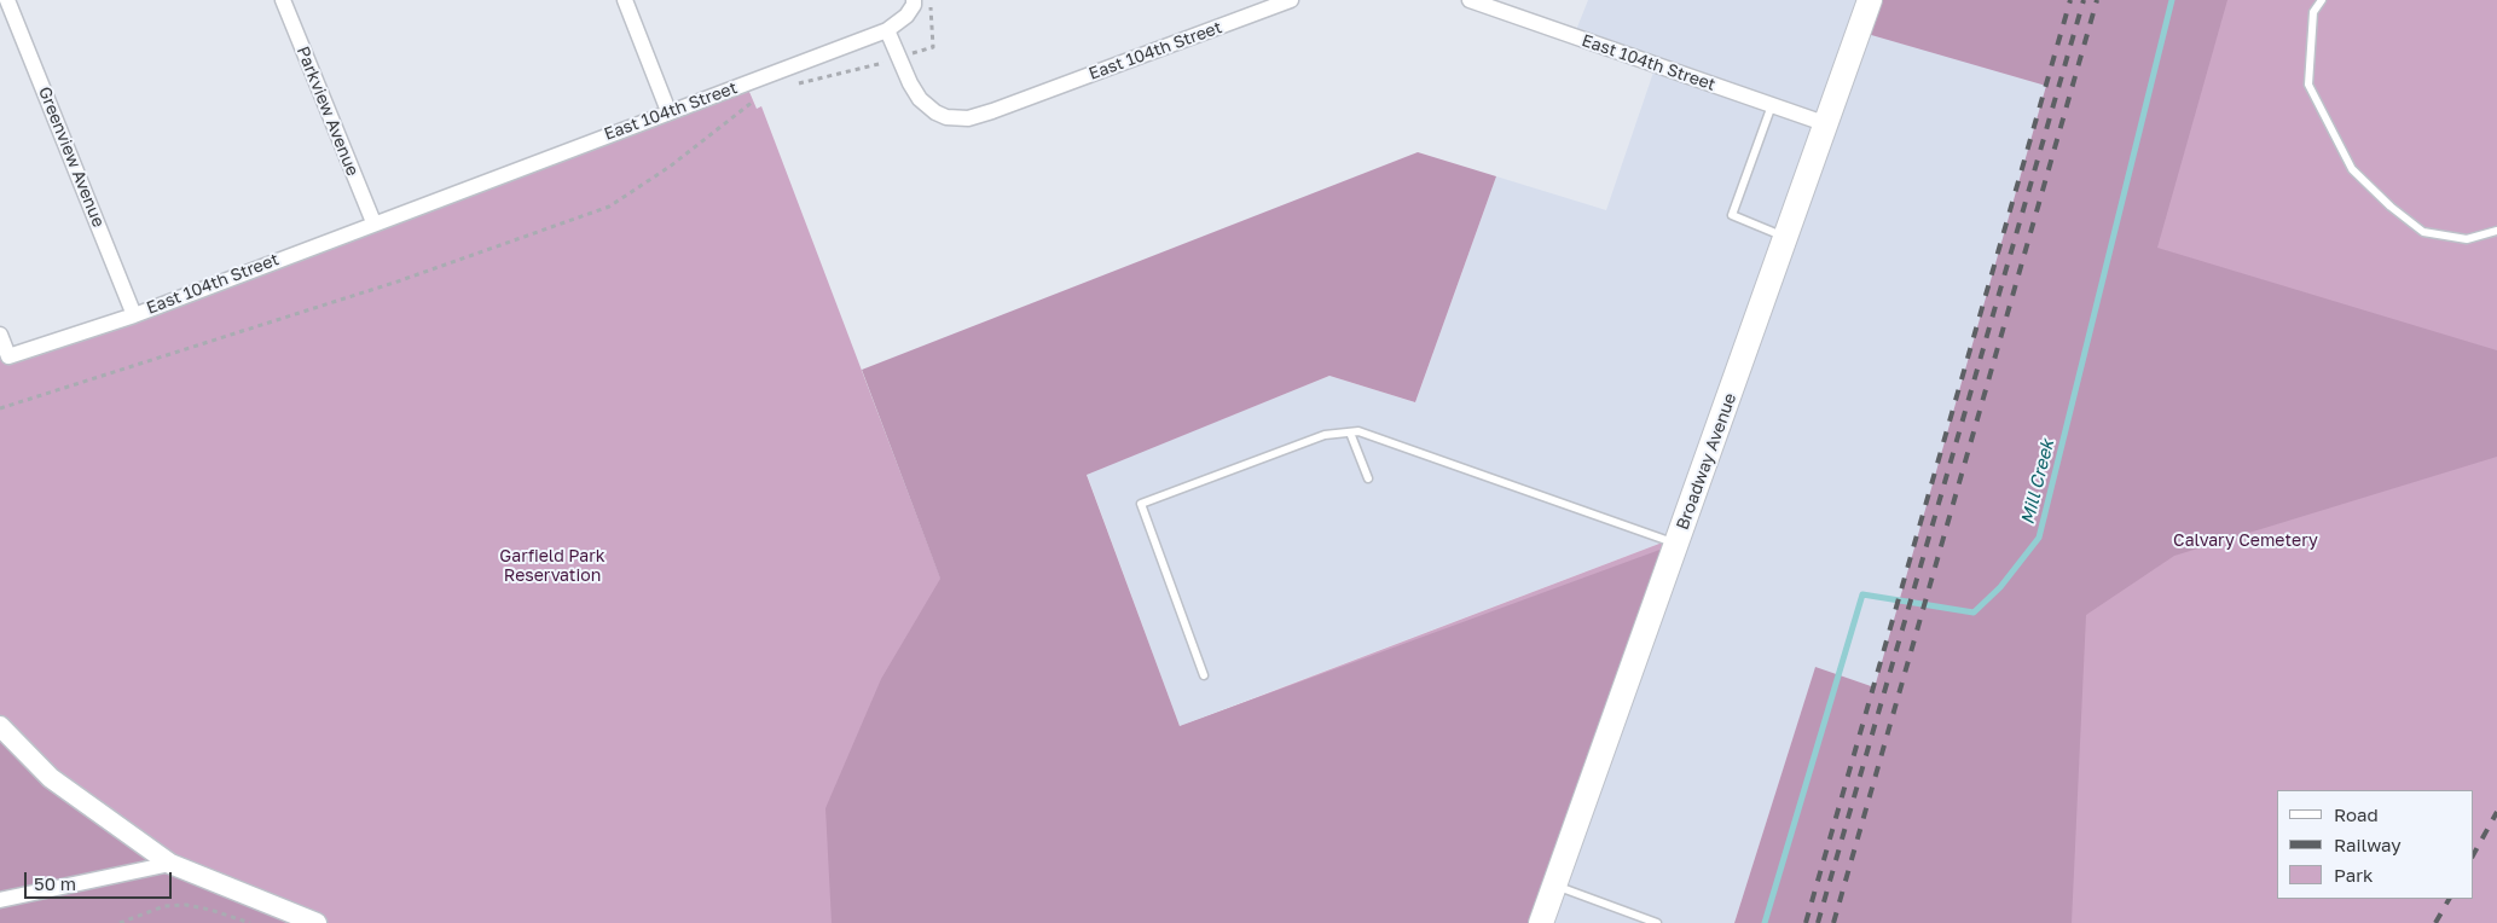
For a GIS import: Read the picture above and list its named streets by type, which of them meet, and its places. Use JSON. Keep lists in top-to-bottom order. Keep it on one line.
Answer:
{"streets":{"main road":["Broadway Avenue"],"street":["East 104th Street","Parkview Avenue","Greenview Avenue"]},"crossings":[["East 104th Street","Parkview Avenue"],["East 104th Street","Greenview Avenue"],["East 104th Street","Broadway Avenue"]],"water":["Mill Creek"],"parks":["Calvary Cemetery","Garfield Park Reservation"],"legend":["Road","Railway","Park"],"scale_bar":"50 m"}
